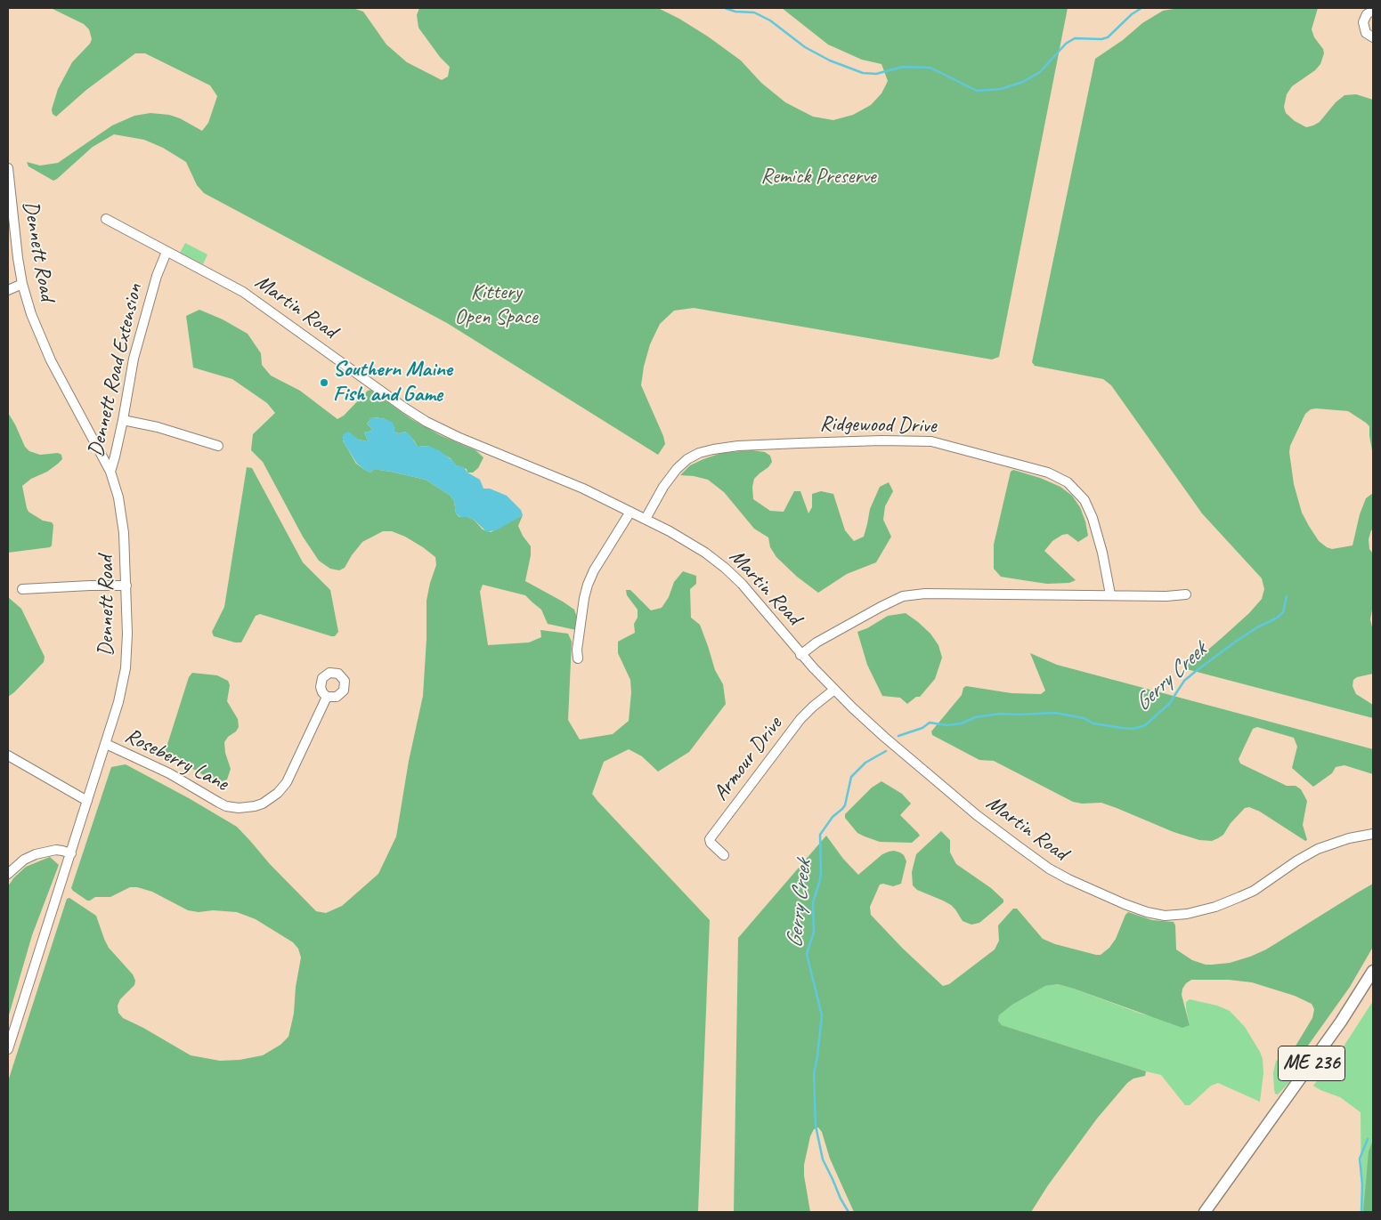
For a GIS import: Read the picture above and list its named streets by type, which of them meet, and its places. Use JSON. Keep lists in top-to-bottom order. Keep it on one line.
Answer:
{"streets":{"main road":["ME 236"],"street":["Dennett Road","Martin Road","Dennett Road Extension","Ridgewood Drive","Armour Drive","Roseberry Lane"]},"crossings":[["Dennett Road","Dennett Road Extension"],["Dennett Road","Roseberry Lane"],["Martin Road","Dennett Road Extension"],["Martin Road","Ridgewood Drive"],["Martin Road","Armour Drive"]],"water":["Gerry Creek"],"parks":["Remick Preserve","Kittery Open Space"],"places":["Southern Maine Fish and Game"]}
